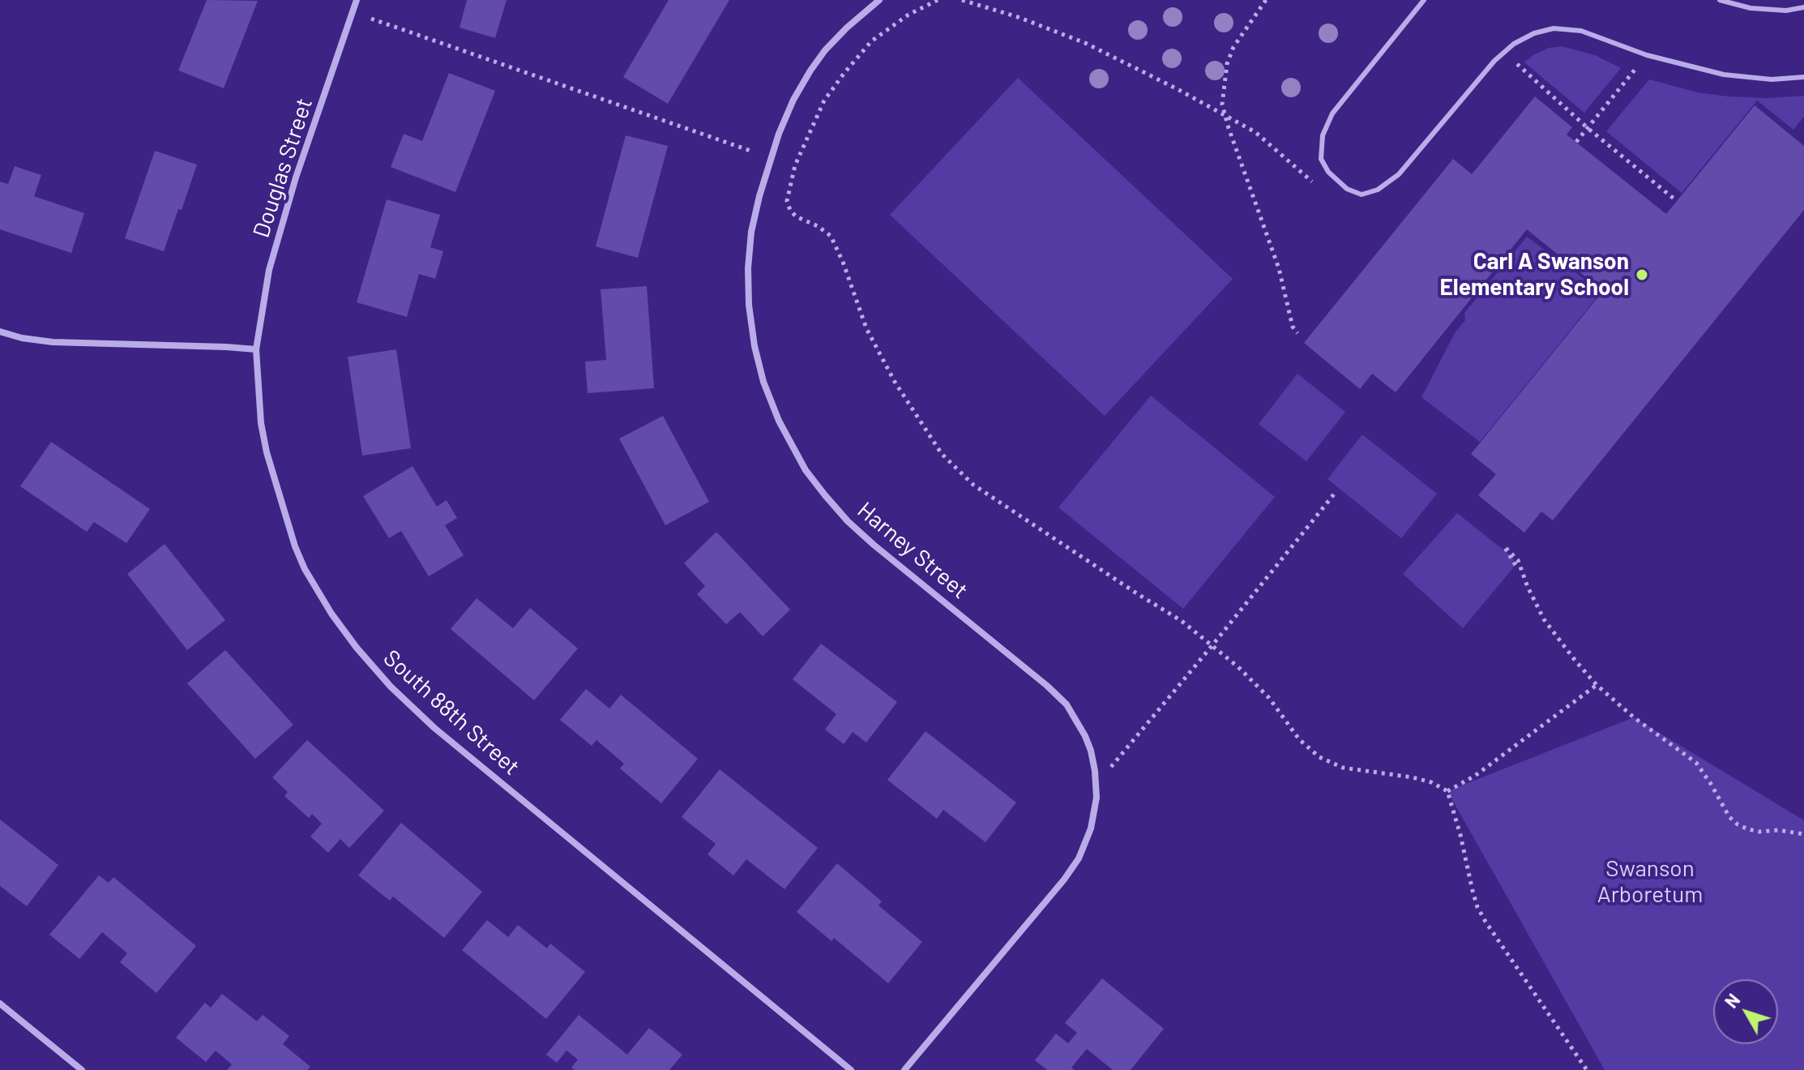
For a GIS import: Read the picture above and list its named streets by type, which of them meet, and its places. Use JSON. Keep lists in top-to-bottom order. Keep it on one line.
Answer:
{"streets":{"street":["Douglas Street","Harney Street","South 88th Street"]},"crossings":[["Douglas Street","South 88th Street"]],"parks":["Swanson Arboretum"],"places":["Carl A Swanson Elementary School"],"north":"top left"}
